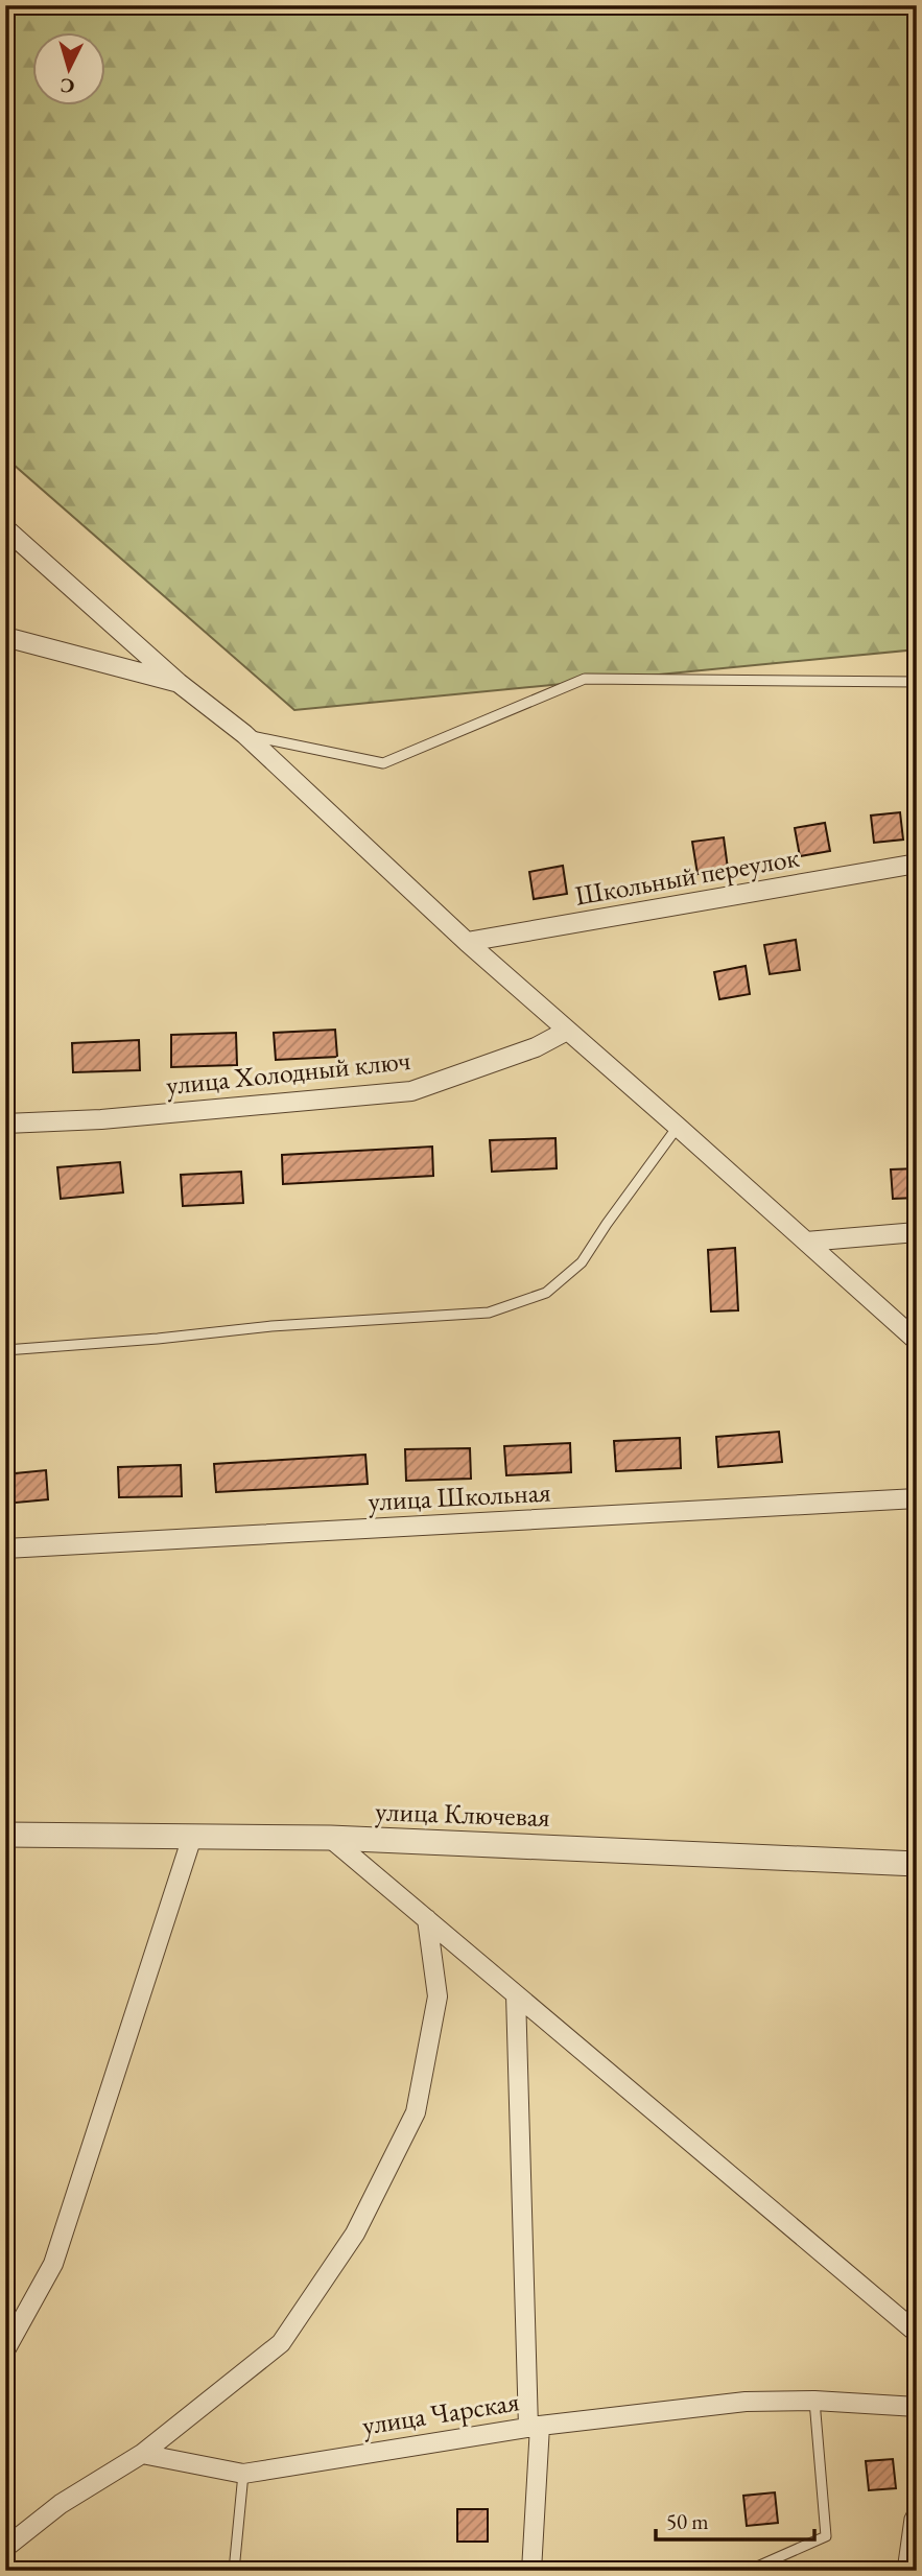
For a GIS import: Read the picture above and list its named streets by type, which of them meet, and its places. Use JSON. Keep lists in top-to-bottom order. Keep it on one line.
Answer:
{"streets":{"street":["Школьный переулок","улица Холодный ключ","улица Школьная","улица Ключевая","улица Чарская"]},"scale_bar":"50 m","north":"bottom"}
